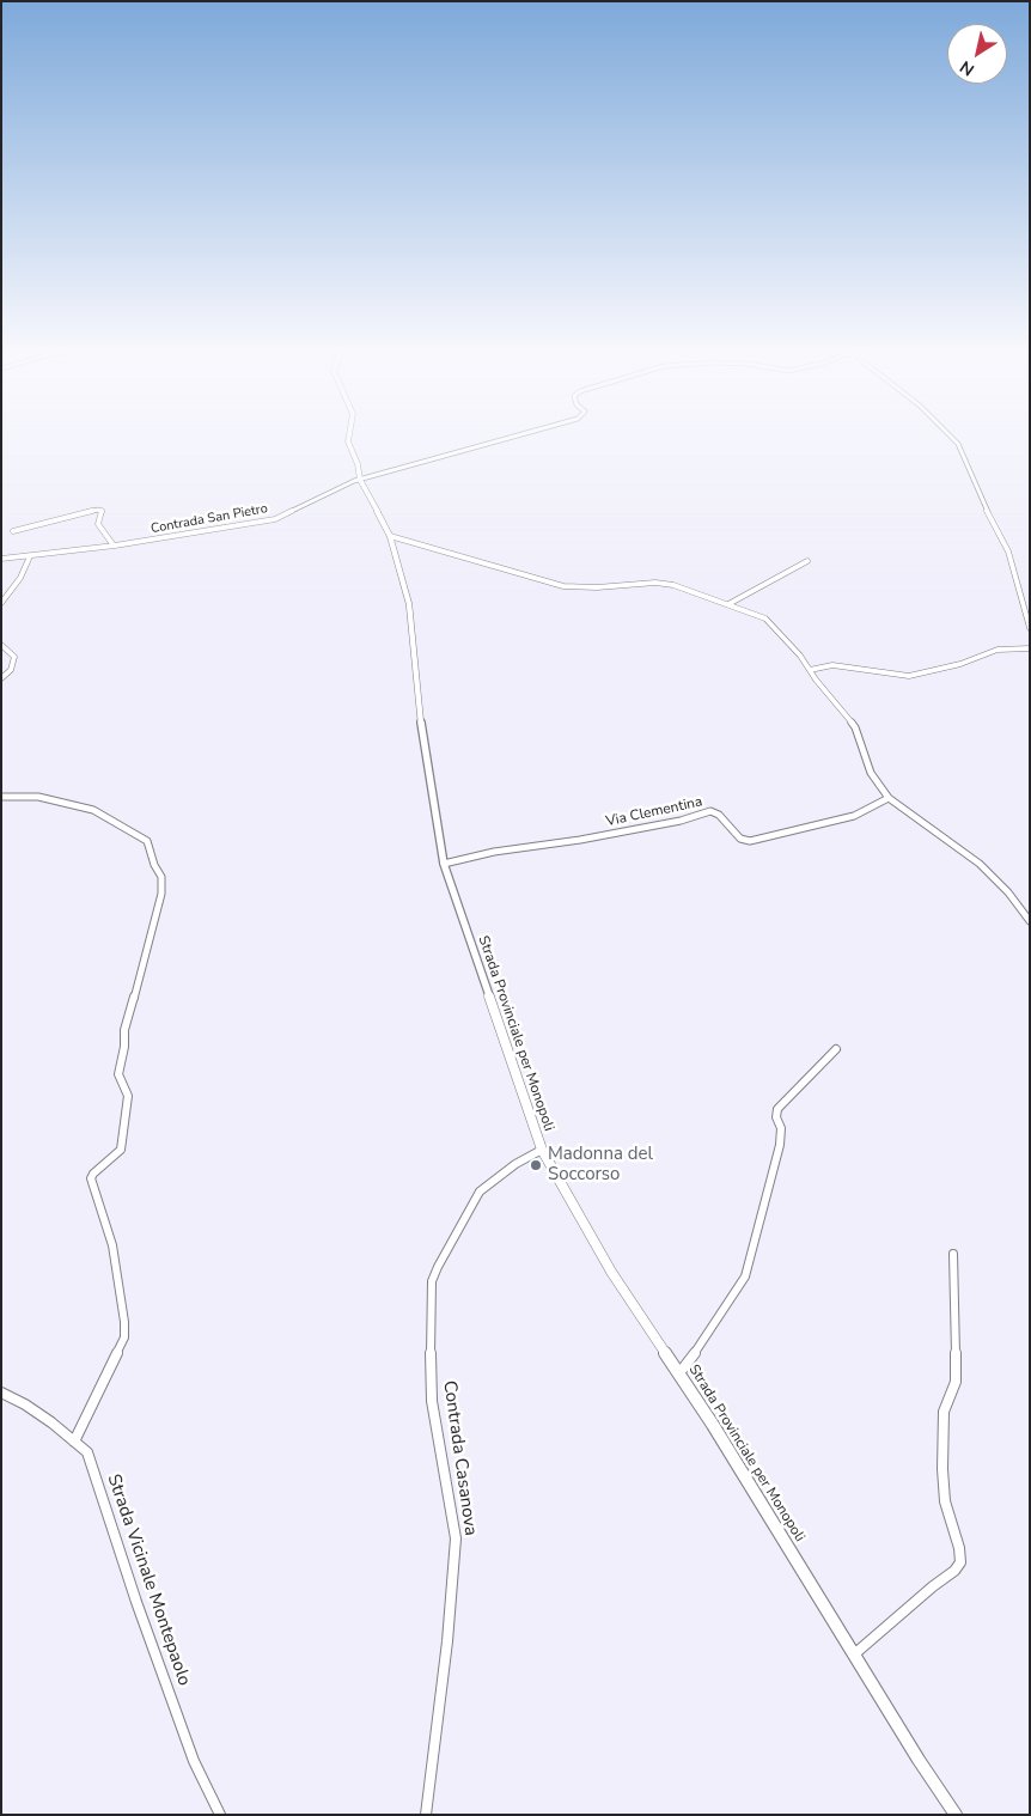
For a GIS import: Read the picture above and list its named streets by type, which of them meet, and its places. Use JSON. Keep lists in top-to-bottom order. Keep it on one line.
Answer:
{"streets":{"street":["Contrada San Pietro","Via Clementina","Strada Provinciale per Monopoli","Contrada Casanova","Strada Vicinale Montepaolo"]},"crossings":[["Contrada San Pietro","Strada Provinciale per Monopoli"],["Via Clementina","Strada Provinciale per Monopoli"],["Strada Provinciale per Monopoli","Contrada Casanova"]],"places":["Madonna del Soccorso"],"north":"bottom left"}
